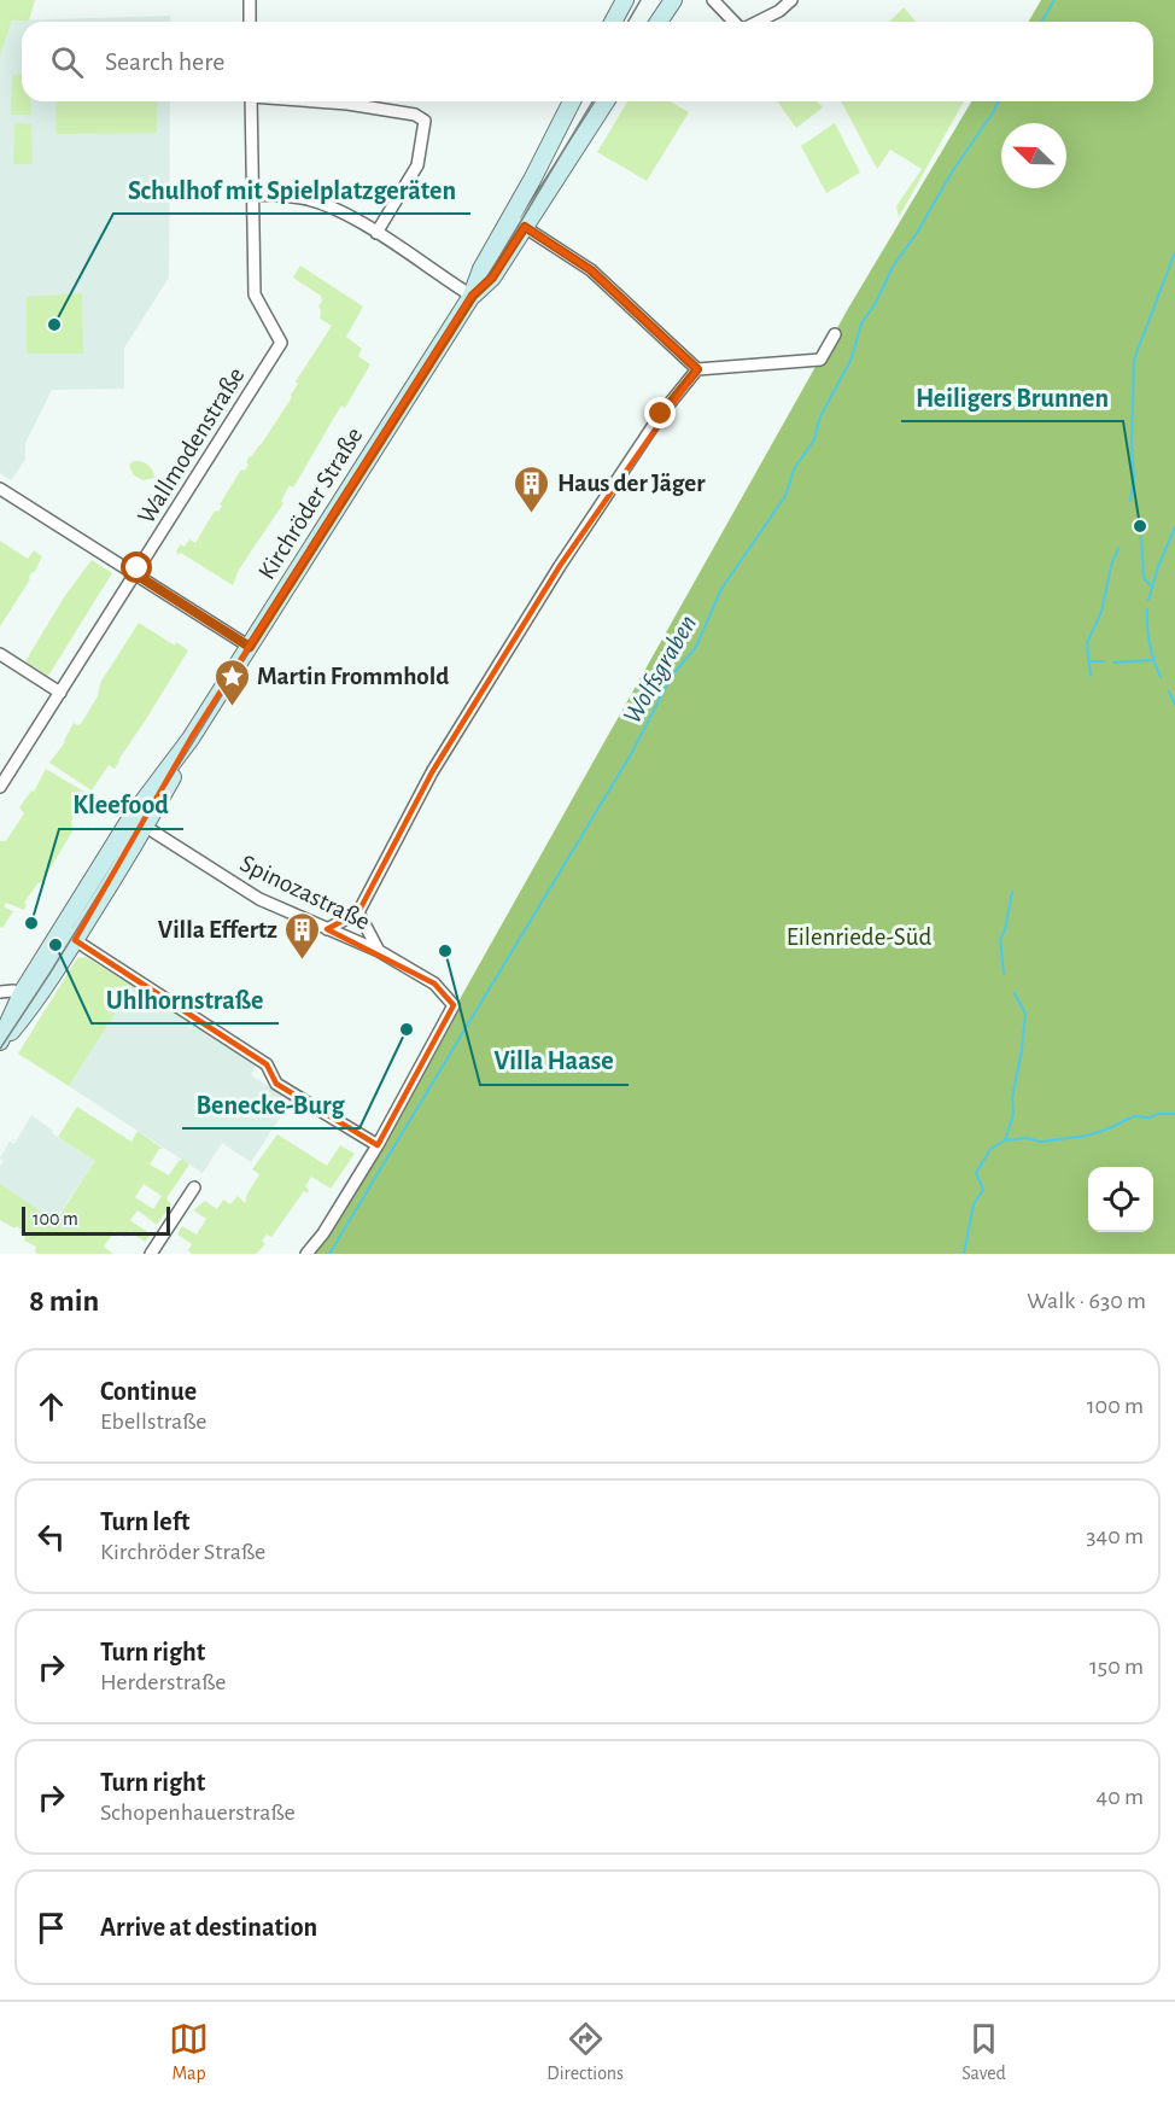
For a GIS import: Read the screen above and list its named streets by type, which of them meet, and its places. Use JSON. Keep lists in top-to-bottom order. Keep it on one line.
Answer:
{"streets":{"main road":["Kirchröder Straße"],"street":["Wallmodenstraße","Spinozastraße"]},"crossings":[["Kirchröder Straße","Spinozastraße"]],"water":["Wolfsgraben"],"parks":["Eilenriede-Süd"],"places":{"other":["Schulhof mit Spielplatzgeräten","Heiligers Brunnen","Kleefood","Uhlhornstraße","Villa Haase","Benecke-Burg"],"building":["Haus der Jäger","Villa Effertz"],"place":["Martin Frommhold"]},"scale_bar":"100 m","north":"top left","page":{"search":"Search here","scale":"100 m","heading":["8 min","Walk · 630 m"],"list":[["Continue","Ebellstraße","100 m"],["Turn left","Kirchröder Straße","340 m"],["Turn right","Herderstraße","150 m"],["Turn right","Schopenhauerstraße","40 m"],"Arrive at destination"],"nav":["Map","Directions","Saved"]}}
